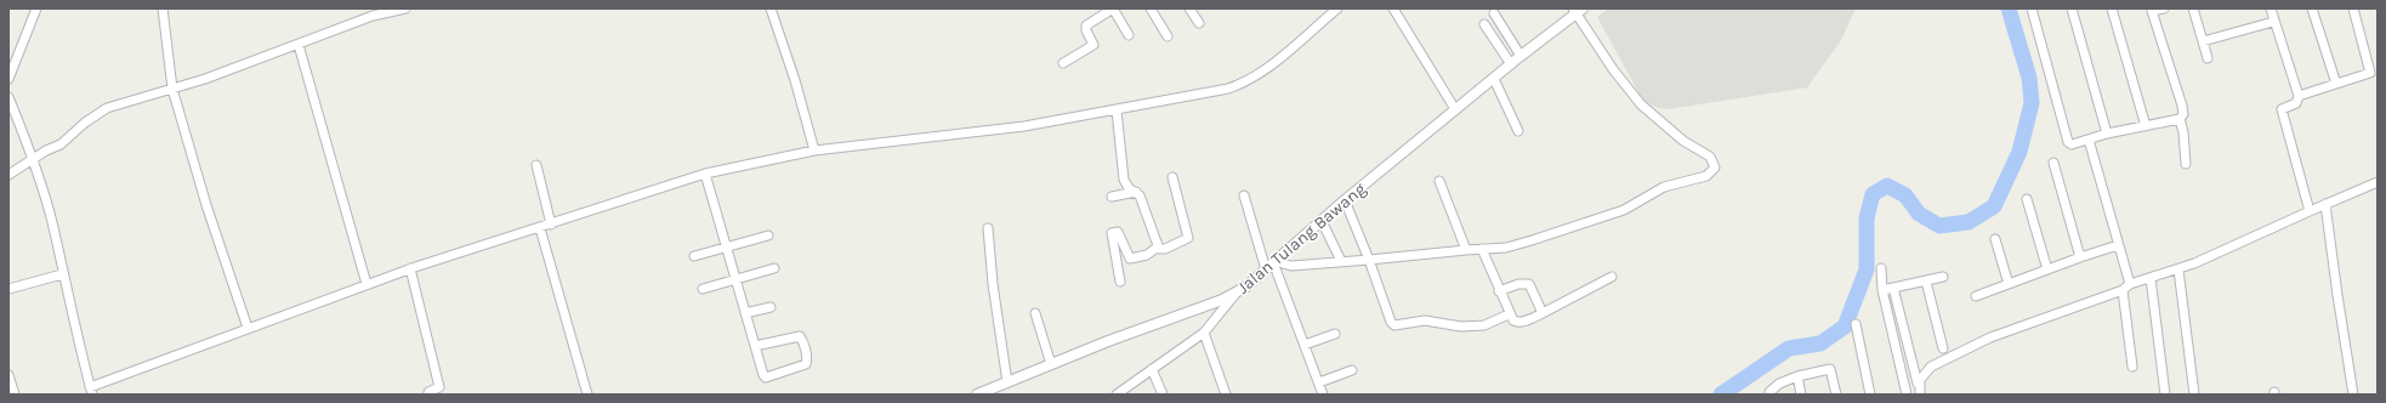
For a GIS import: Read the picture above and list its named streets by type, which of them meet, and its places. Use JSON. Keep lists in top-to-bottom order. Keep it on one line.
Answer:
{"streets":{"street":["Jalan Tulang Bawang"]}}
